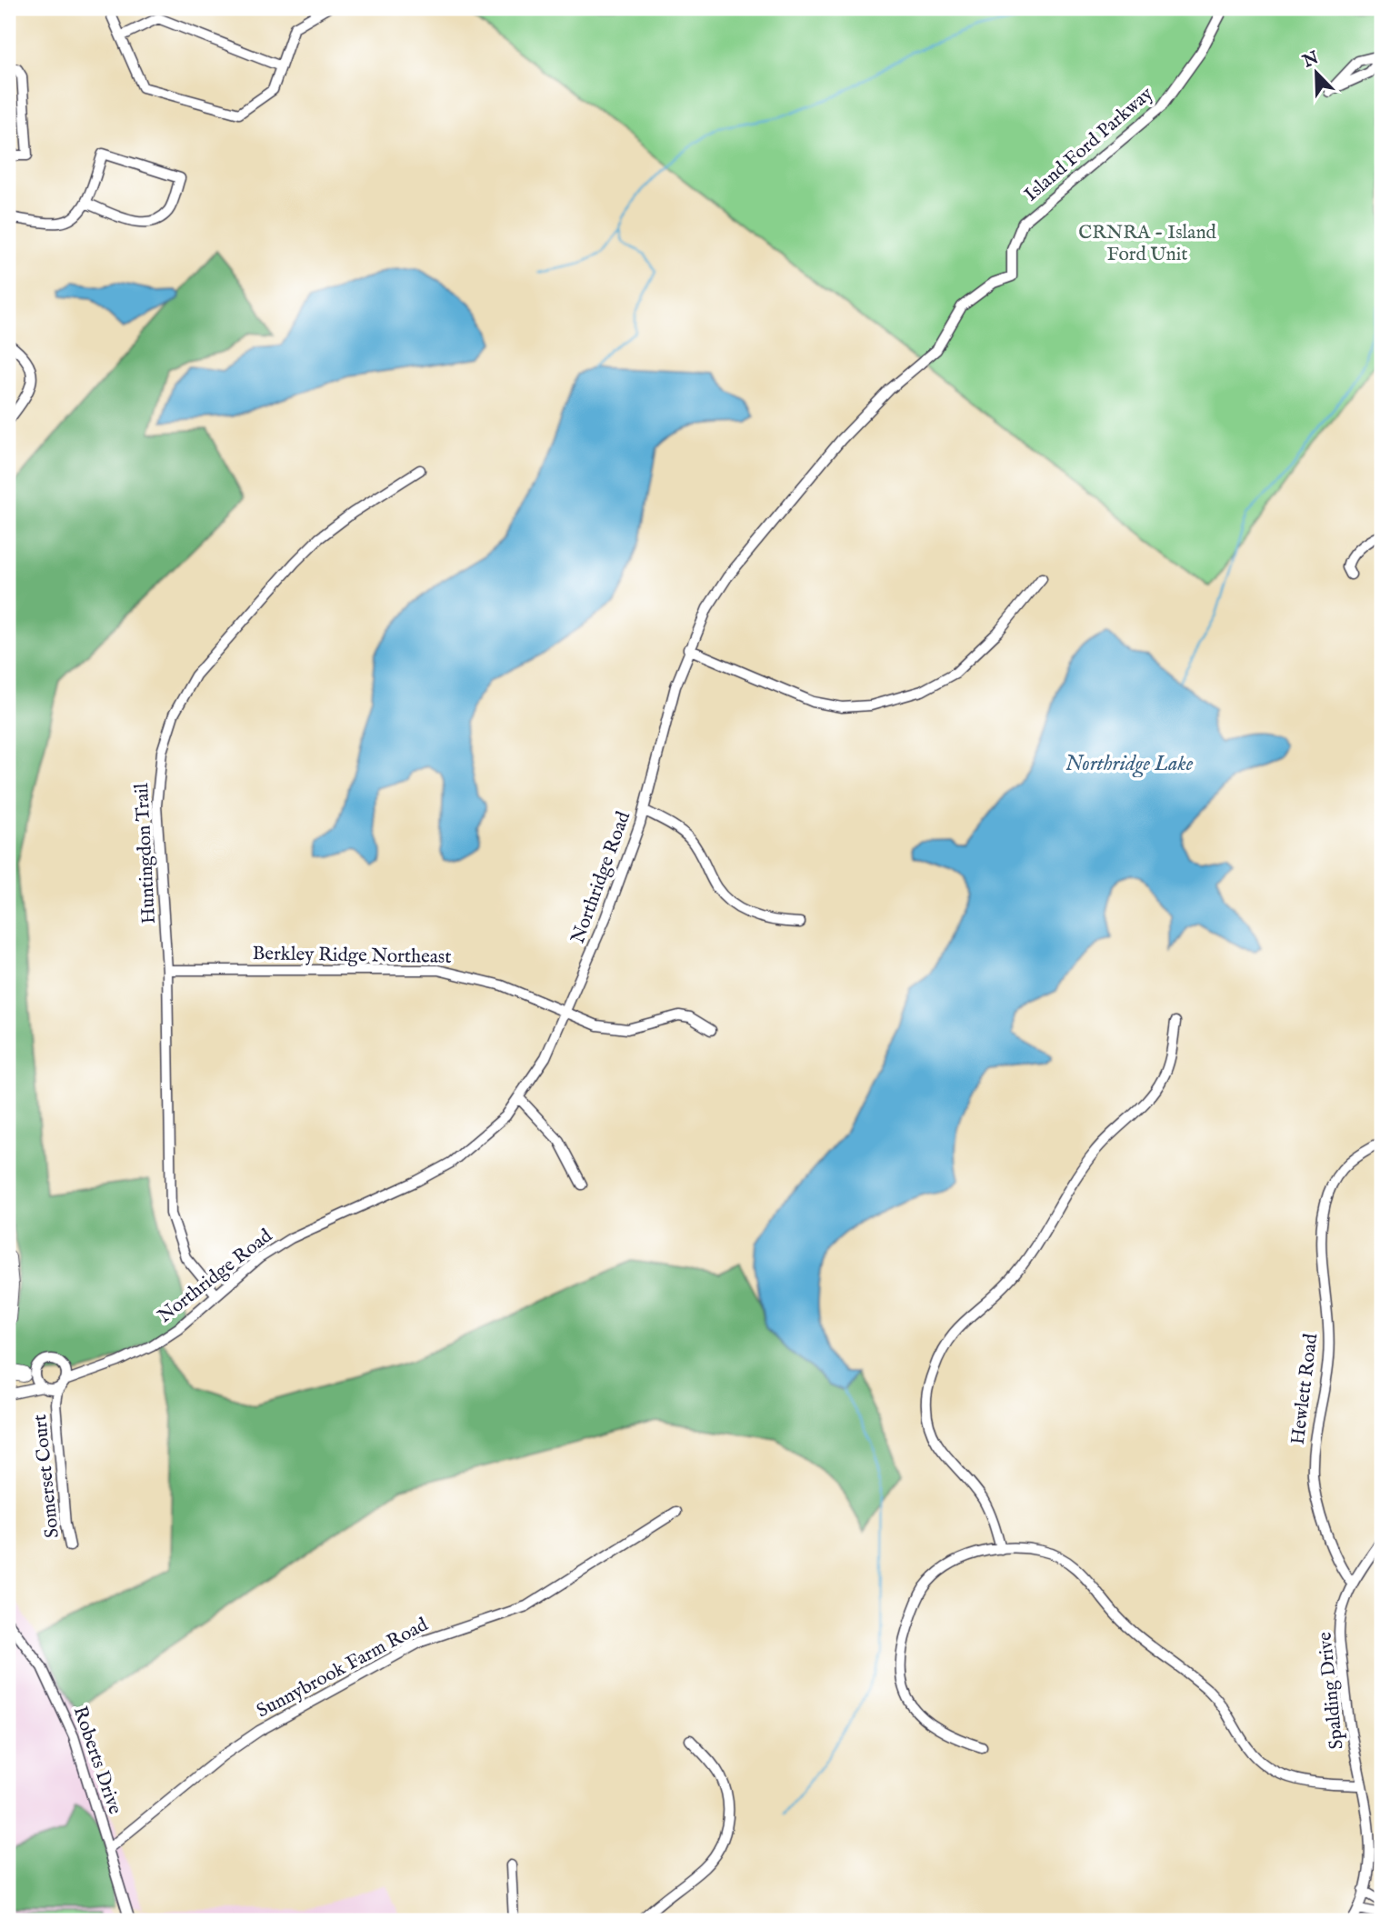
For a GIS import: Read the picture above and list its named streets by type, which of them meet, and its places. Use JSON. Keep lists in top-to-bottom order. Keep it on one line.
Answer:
{"streets":{"street":["Island Ford Parkway","Huntingdon Trail","Northridge Road","Berkley Ridge Northeast","Hewlett Road","Somerset Court","Sunnybrook Farm Road","Spalding Drive","Roberts Drive"]},"crossings":[["Island Ford Parkway","Northridge Road"],["Huntingdon Trail","Northridge Road"],["Huntingdon Trail","Berkley Ridge Northeast"],["Northridge Road","Berkley Ridge Northeast"],["Northridge Road","Somerset Court"],["Hewlett Road","Spalding Drive"],["Sunnybrook Farm Road","Roberts Drive"]],"water":["Northridge Lake"],"parks":["CRNRA - Island Ford Unit"],"north":"top left"}
